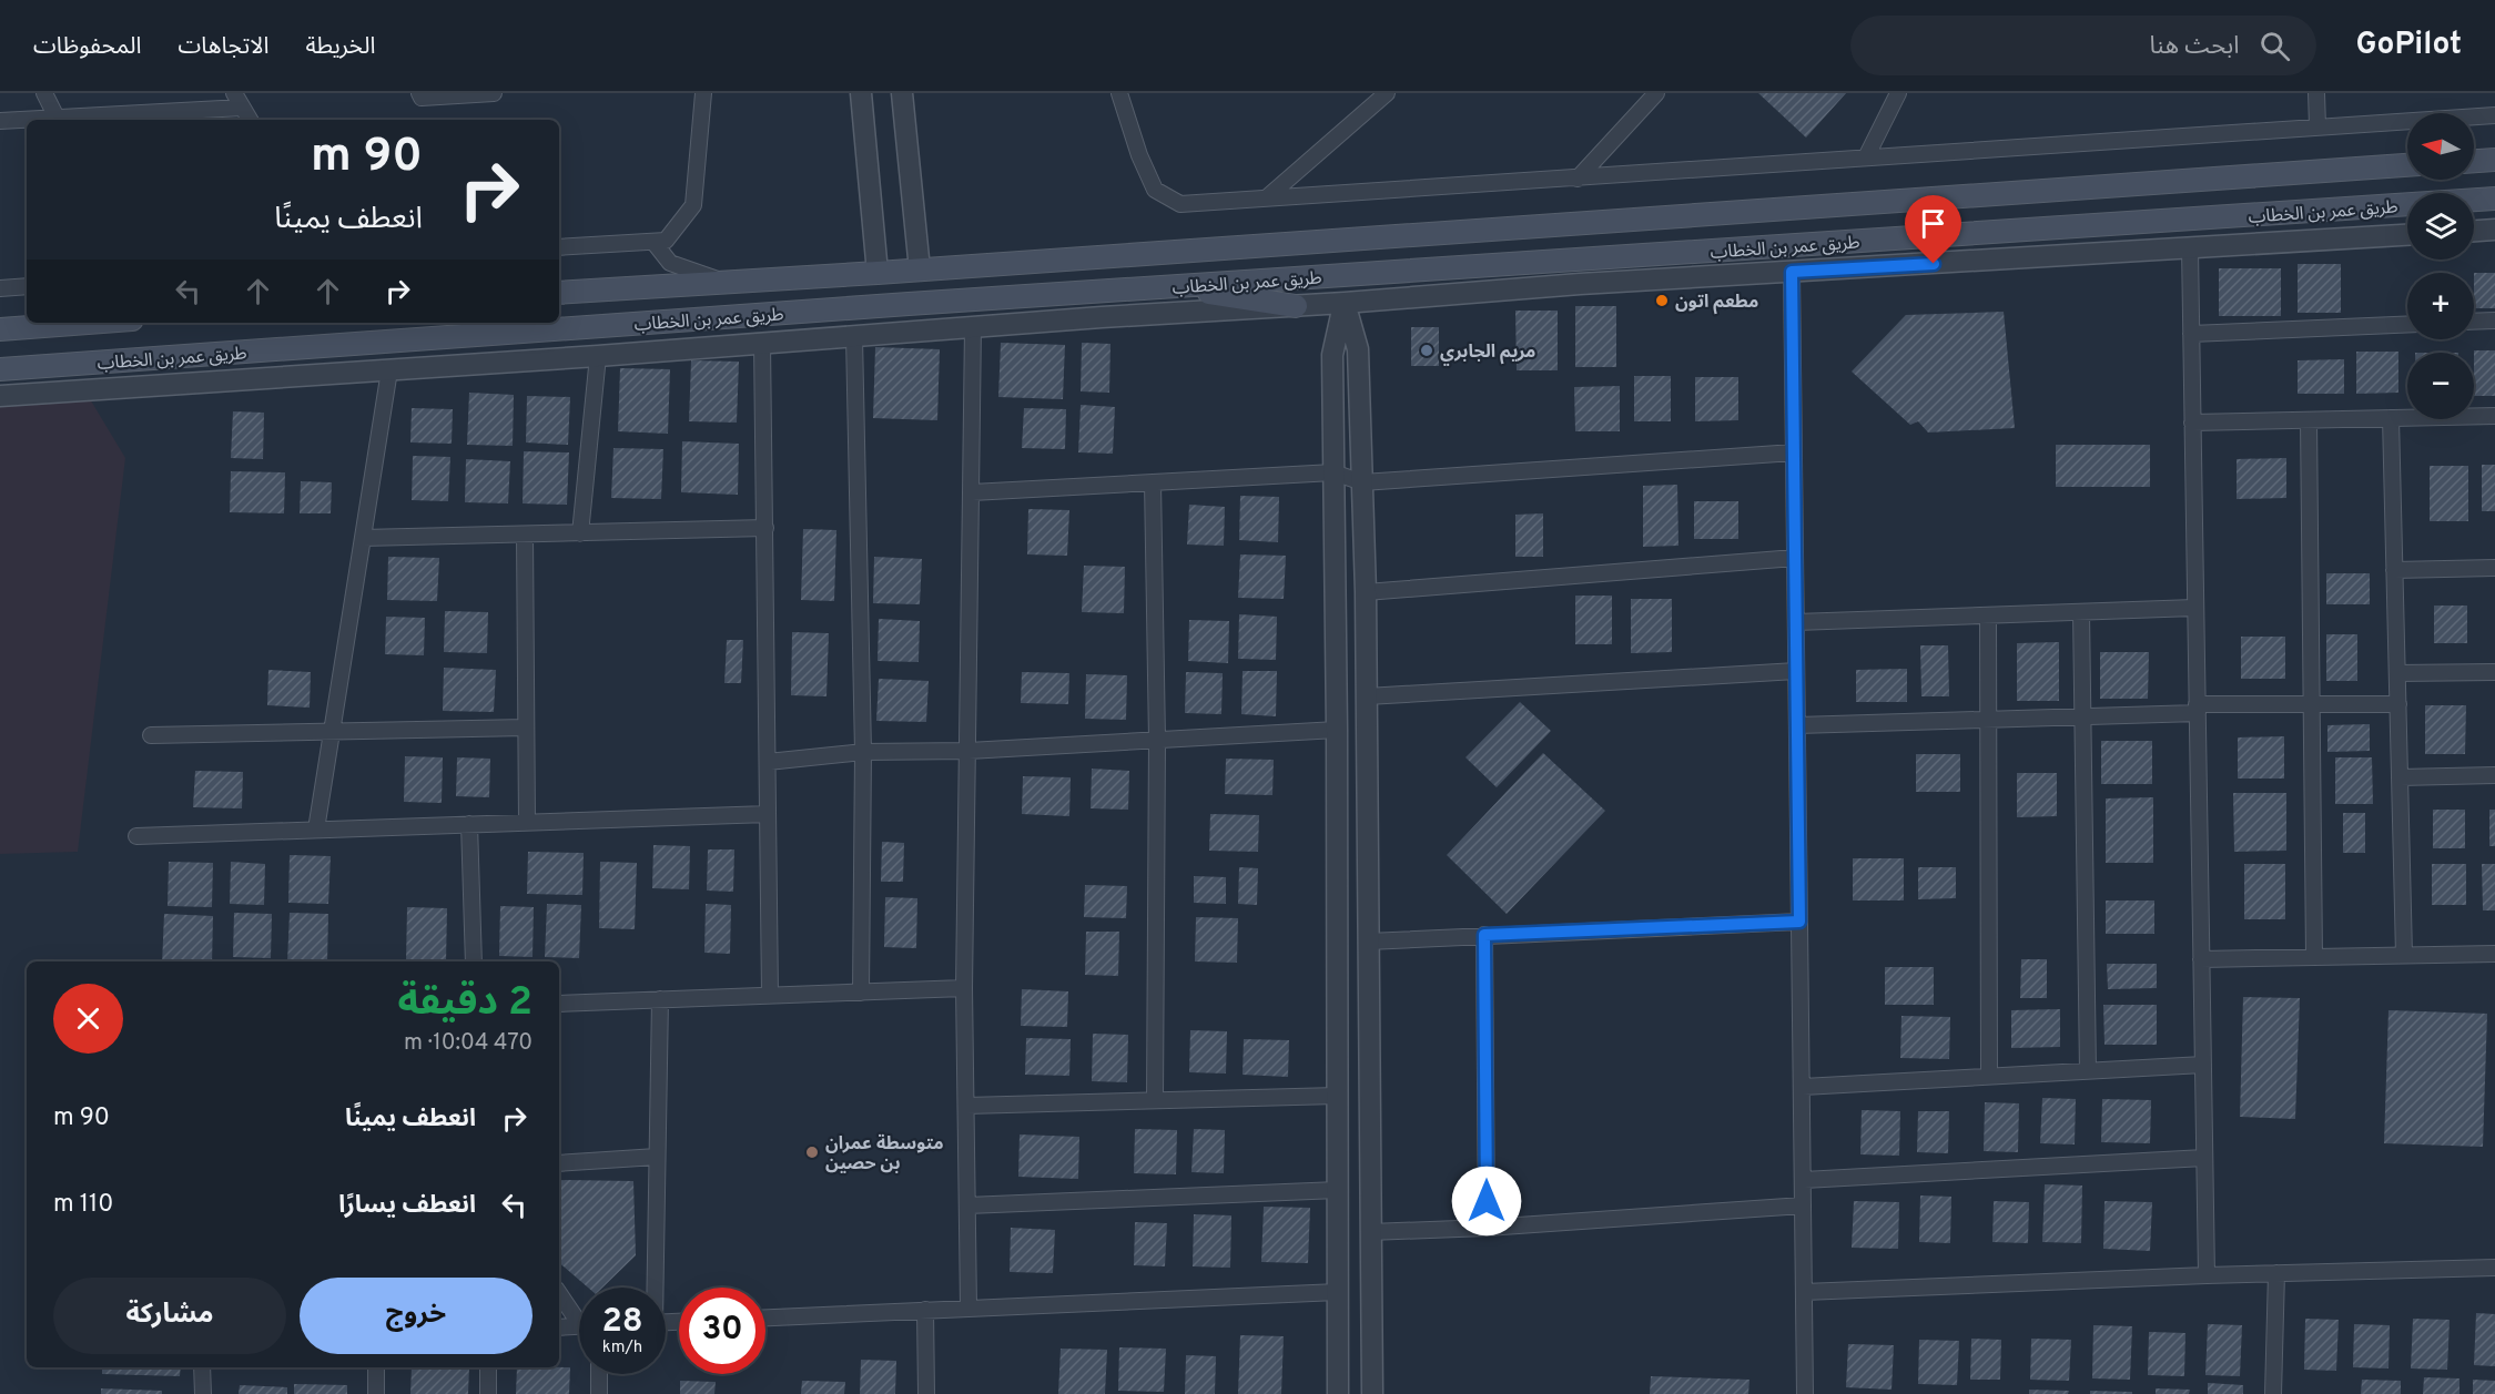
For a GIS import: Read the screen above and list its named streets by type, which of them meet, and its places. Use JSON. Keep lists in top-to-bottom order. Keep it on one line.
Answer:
{"streets":{"main road":["طريق عمر بن الخطاب"]},"places":["مطعم اتون","مريم الجابري","متوسطة عمران بن حصين"],"north":"left","page":{"header":"GoPilot","search":"ابحث هنا","nav":["الخريطة","الاتجاهات","المحفوظات"],"map_buttons":["+","−"],"turn":["90 m","انعطف يمينًا"],"heading":["2 دقيقة","470 m · 10:04"],"list":[{"name":"انعطف يمينًا","value":"90 m"},{"name":"انعطف يسارًا","value":"110 m"}],"buttons":["خروج","مشاركة"],"speed":"28 km/h","limit":"30"}}
